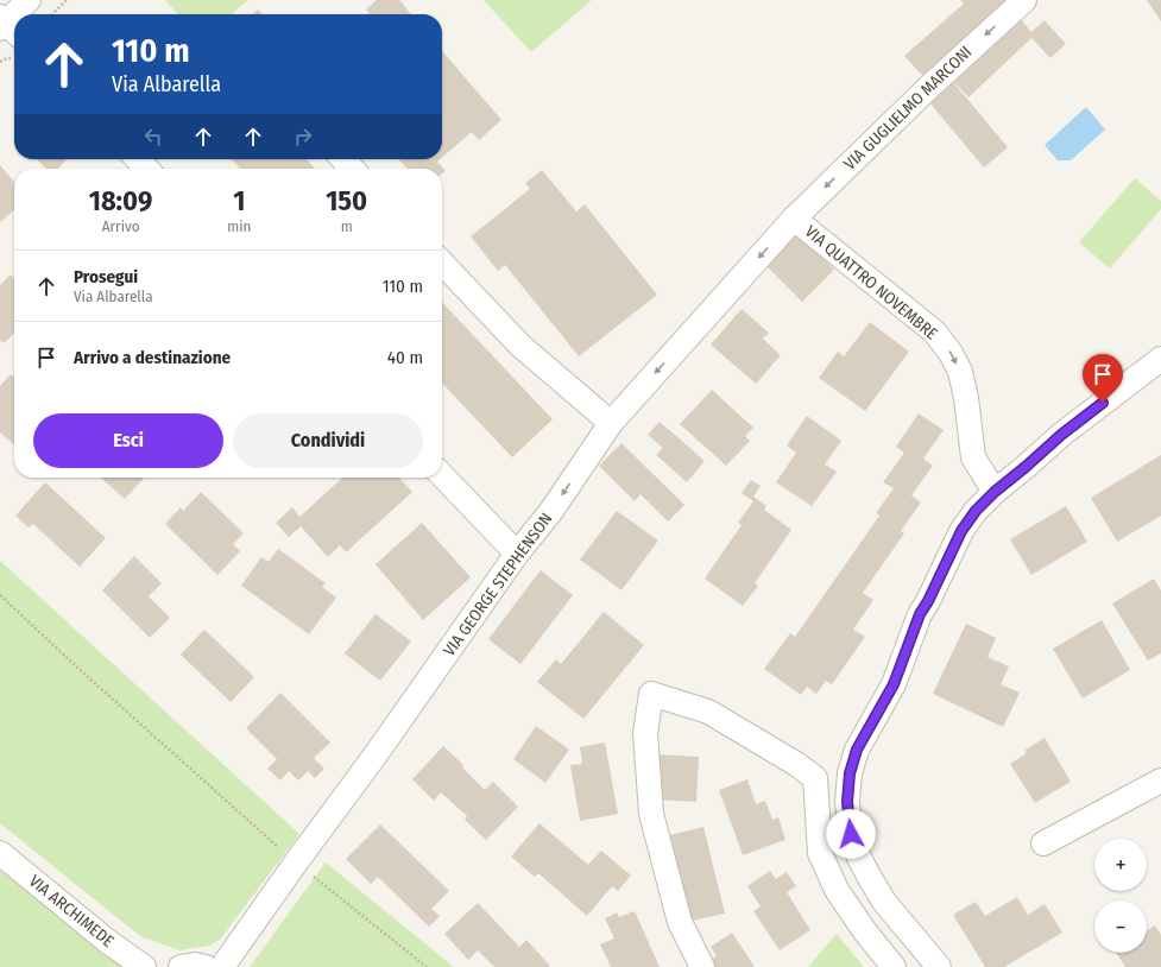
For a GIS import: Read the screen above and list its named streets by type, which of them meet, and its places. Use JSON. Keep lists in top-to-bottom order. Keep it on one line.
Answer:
{"streets":{"street":["VIA GUGLIELMO MARCONI","VIA QUATTRO NOVEMBRE","VIA GEORGE STEPHENSON","VIA ARCHIMEDE"]},"crossings":[["VIA GUGLIELMO MARCONI","VIA QUATTRO NOVEMBRE"],["VIA GUGLIELMO MARCONI","VIA GEORGE STEPHENSON"],["VIA QUATTRO NOVEMBRE","VIA GEORGE STEPHENSON"]],"one_way":["VIA GUGLIELMO MARCONI","VIA QUATTRO NOVEMBRE","VIA GEORGE STEPHENSON"],"page":{"turn":["110 m","Via Albarella"],"eta":["18:09","Arrivo","1","min","150","m"],"list":[{"name":"Prosegui","note":"Via Albarella","value":"110 m"},{"name":"Arrivo a destinazione","value":"40 m"}],"buttons":["Esci","Condividi"],"map_buttons":["+","−"]}}
